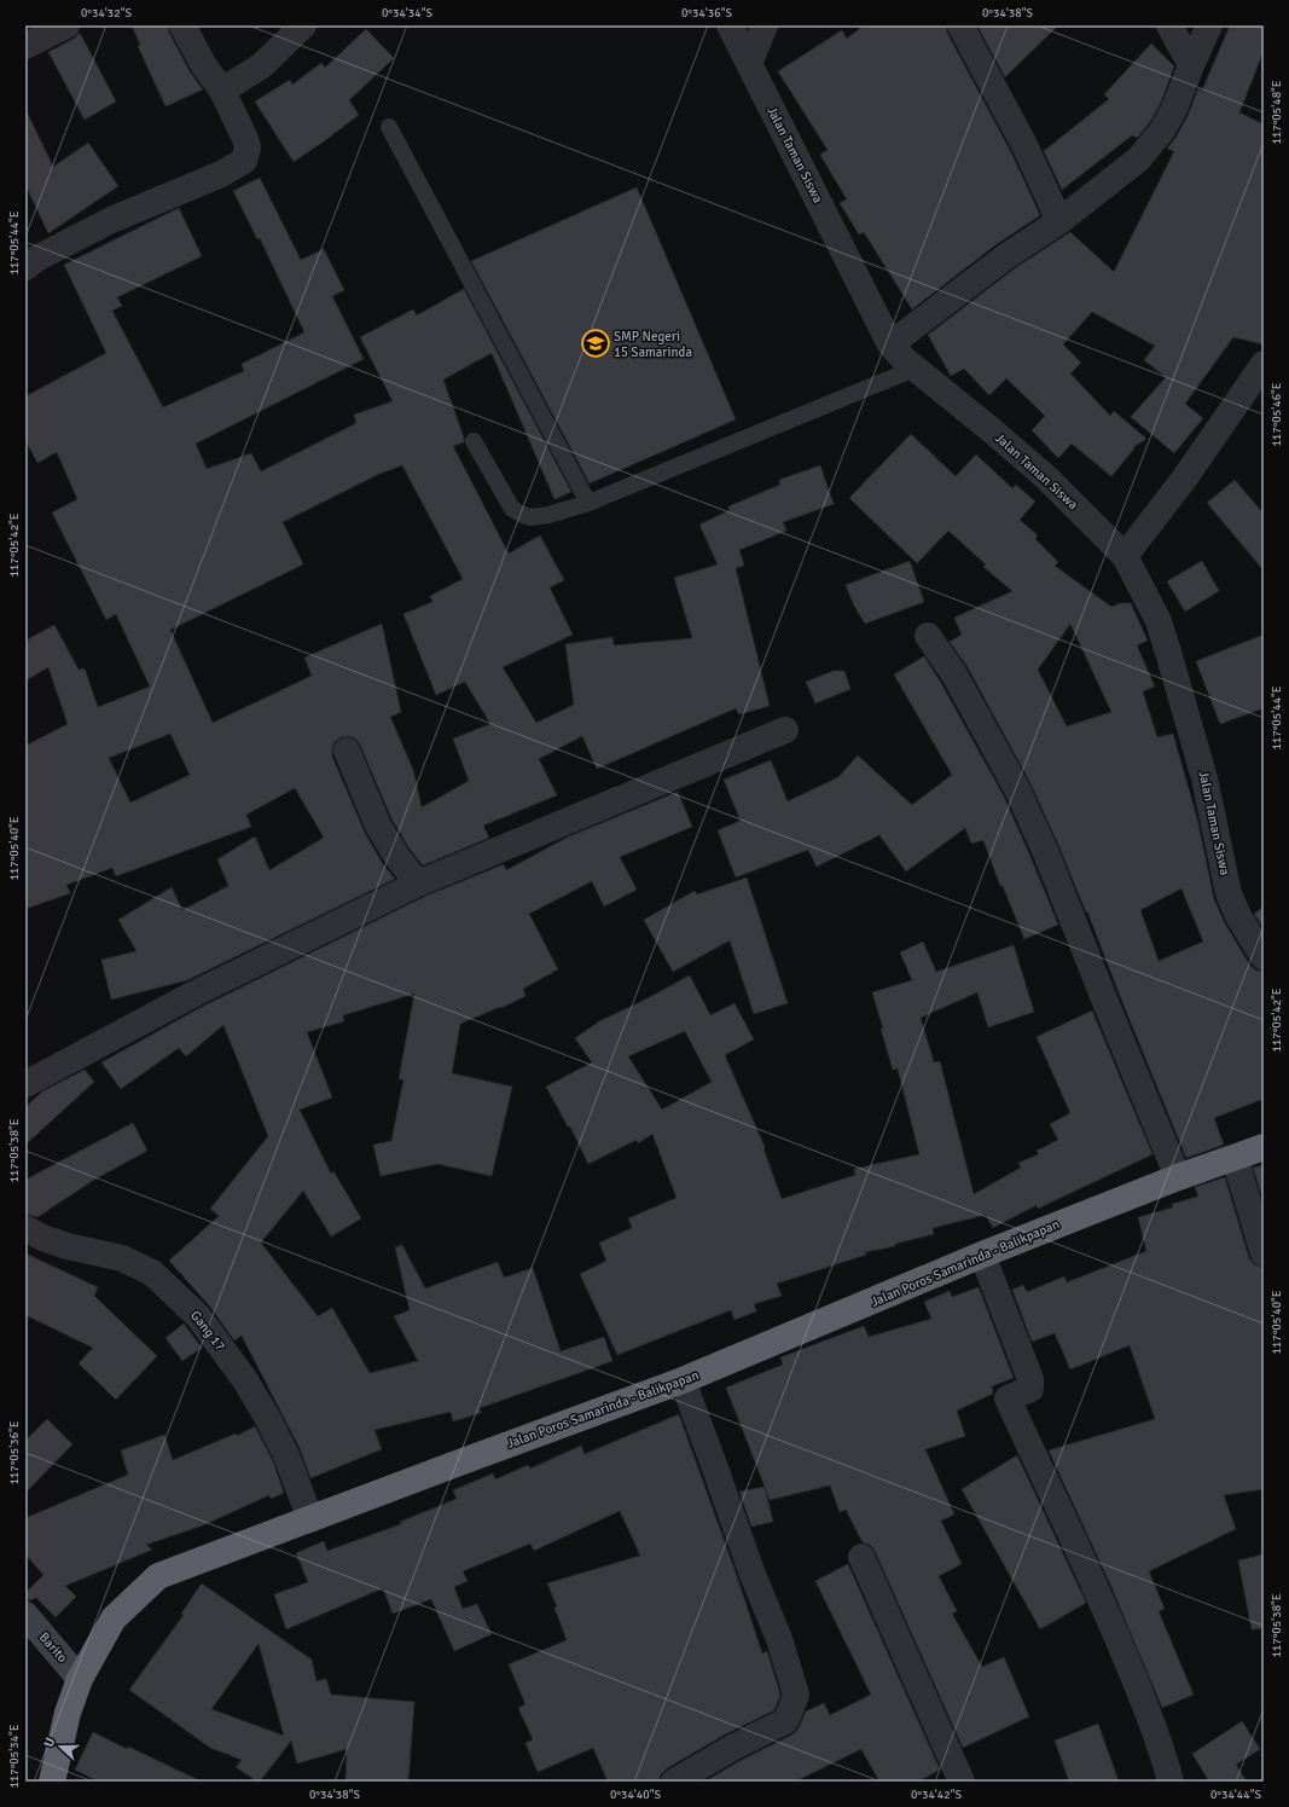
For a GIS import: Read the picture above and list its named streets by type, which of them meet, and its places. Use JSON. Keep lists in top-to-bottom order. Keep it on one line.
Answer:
{"streets":{"highway":["Jalan Poros Samarinda - Balikpapan"],"street":["Jalan Taman Siswa","Gang 17","Barito"]},"crossings":[["Jalan Poros Samarinda - Balikpapan","Gang 17"],["Jalan Poros Samarinda - Balikpapan","Barito"]],"places":{"school or university":["SMP Negeri 15 Samarinda"]},"north":"left","coordinates":["0°34'32\"S","0°34'34\"S","0°34'36\"S","0°34'38\"S","117°05'48\"E","117°05'44\"E","117°05'46\"E","117°05'42\"E","117°05'40\"E","117°05'38\"E","117°05'36\"E","117°05'34\"E","0°34'40\"S","0°34'42\"S","0°34'44\"S"]}
